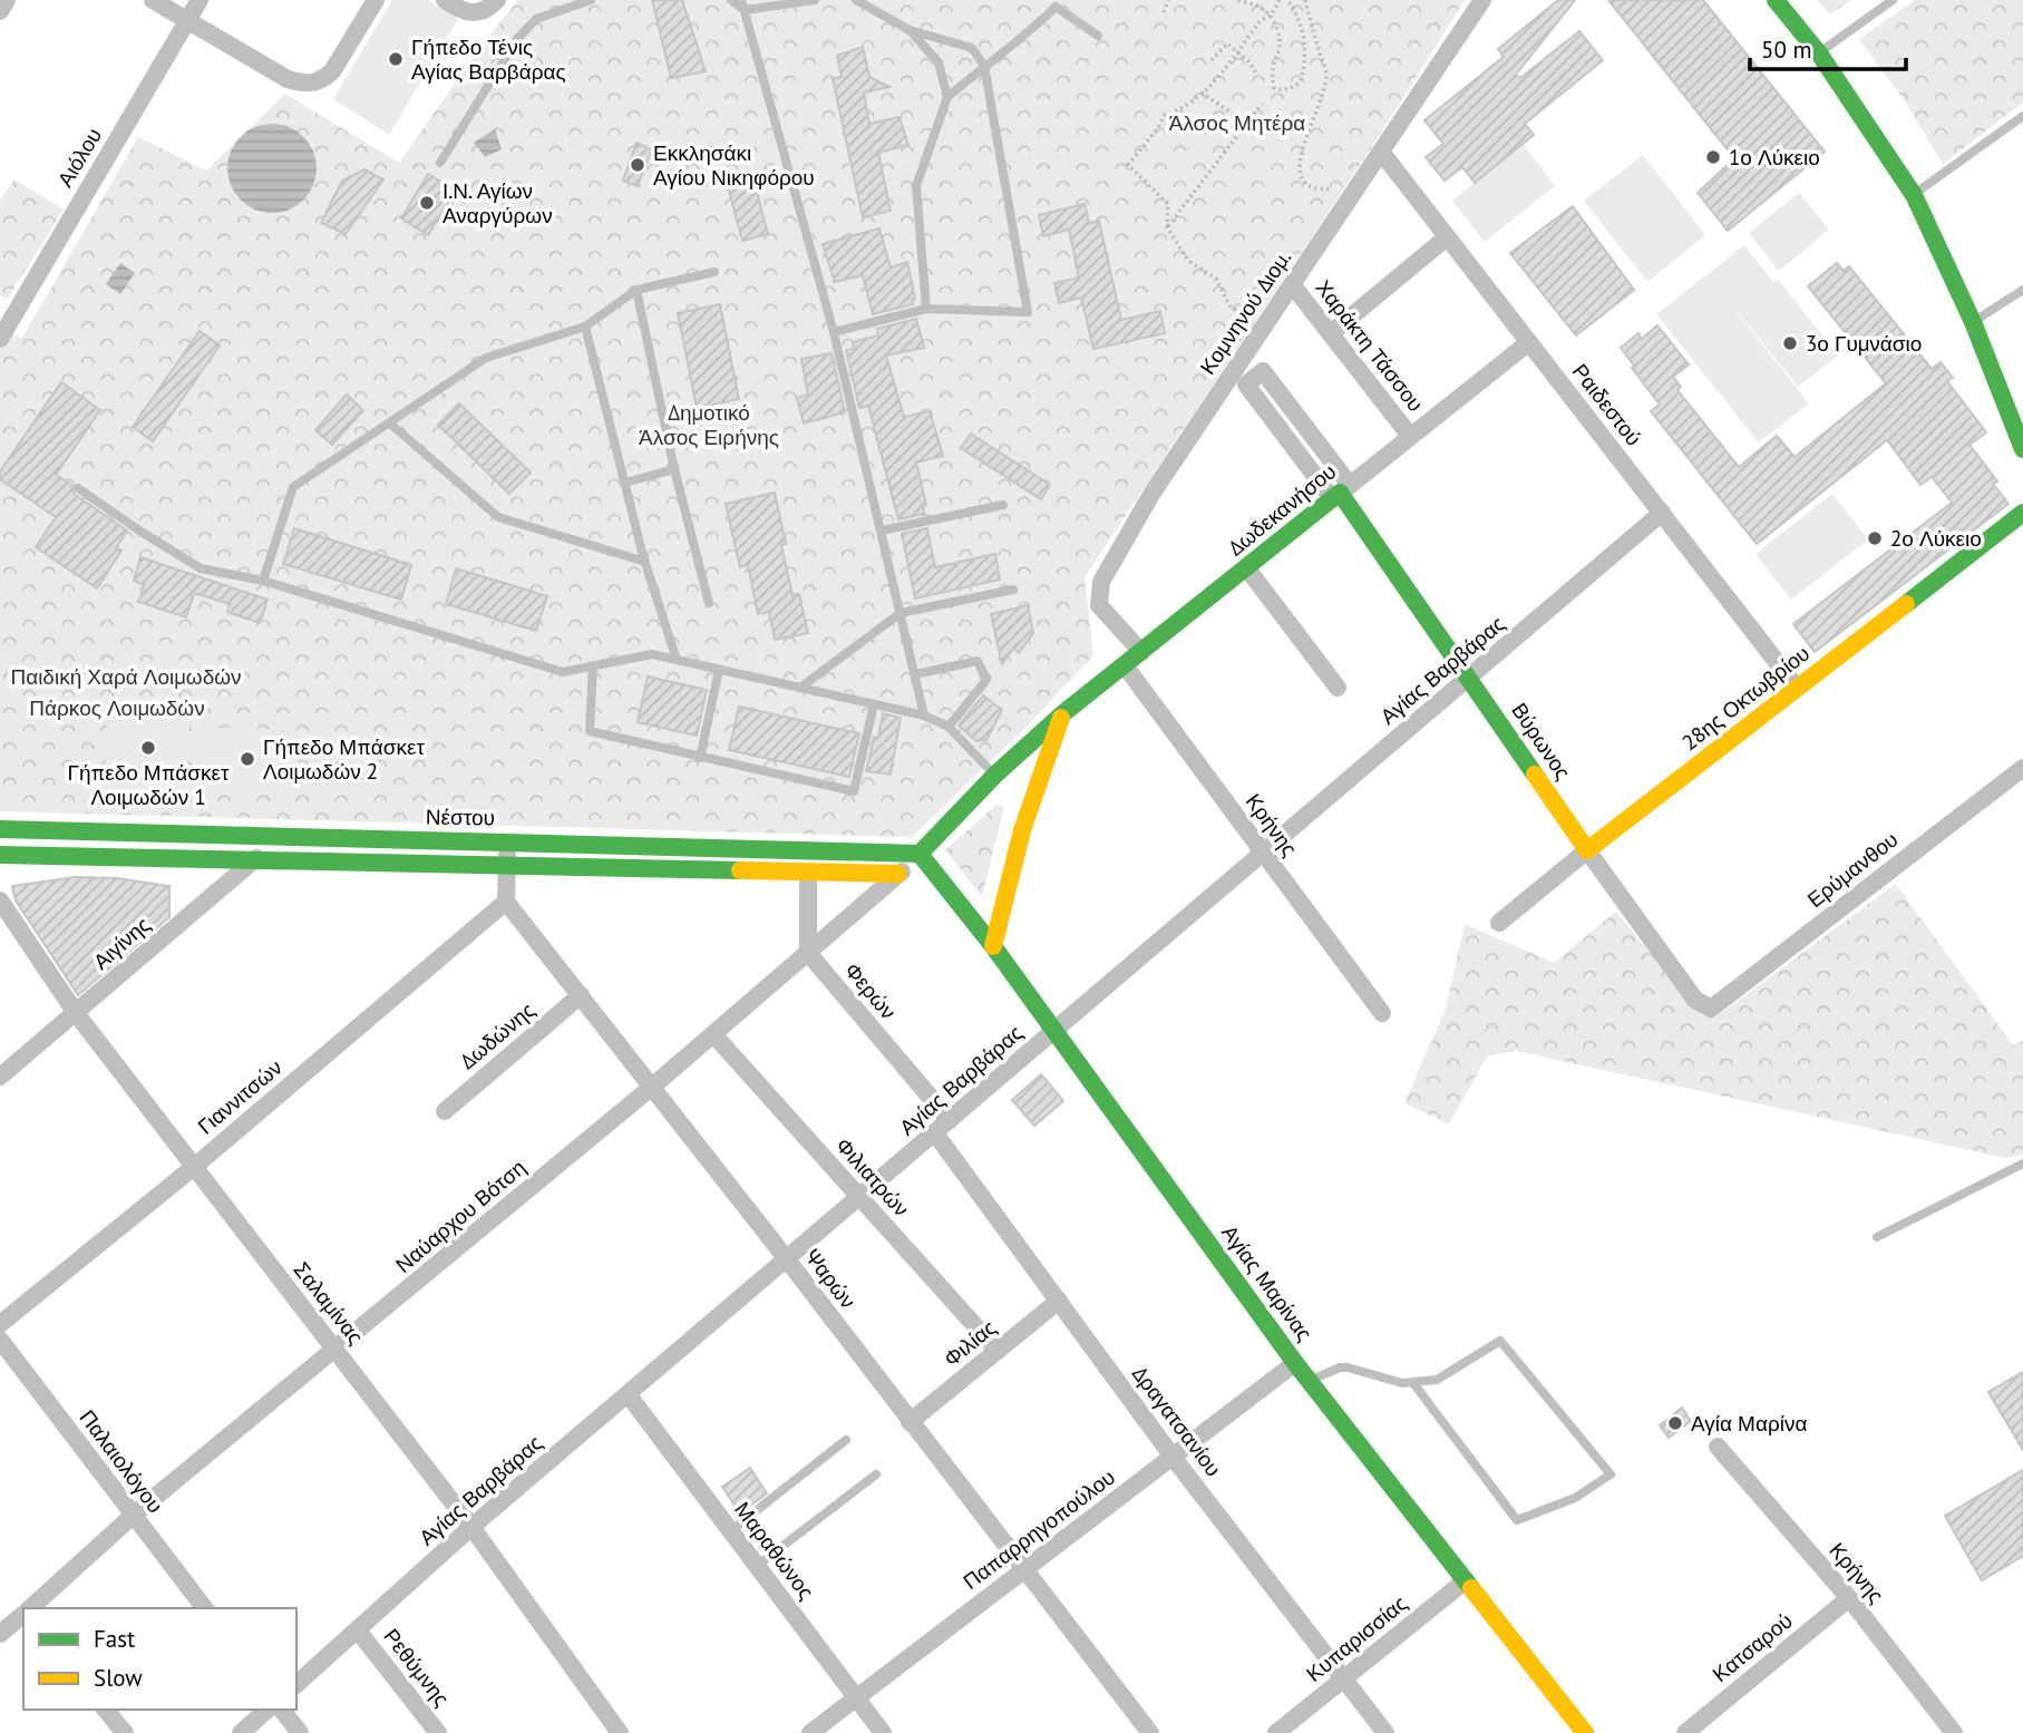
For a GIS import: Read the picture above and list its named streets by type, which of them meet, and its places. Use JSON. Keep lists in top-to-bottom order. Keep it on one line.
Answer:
{"streets":{"street":["Αιόλου","Κομνηνού Διομ.","Χαράκτη Τάσσου","Ραιδεστού","Δωδεκανήσου","Αγίας Βαρβάρας","28ης Οκτωβρίου","Βύρωνος","Νέστου","Κρήνης","Ερύμανθου","Αιγίνης","Φερών","Δωδώνης","Γιαννιτσών","Φιλιατρών","Ναύαρχου Βότση","Ψαρών","Αγίας Μαρίνας","Σαλαμίνας","Φιλίας","Δραγατσανίου","Παλαιολόγου","Παπαρρηγοπούλου","Μαραθώνος","Κυπαρισσίας","Κατσαρού","Ρεθύμνης"]},"crossings":[["Κομνηνού Διομ.","Χαράκτη Τάσσου"],["Κομνηνού Διομ.","Ραιδεστού"],["Κομνηνού Διομ.","Δωδεκανήσου"],["Κομνηνού Διομ.","Βύρωνος"],["Χαράκτη Τάσσου","Δωδεκανήσου"],["Ραιδεστού","Δωδεκανήσου"],["Ραιδεστού","Αγίας Βαρβάρας"],["Ραιδεστού","28ης Οκτωβρίου"],["Δωδεκανήσου","Βύρωνος"],["Δωδεκανήσου","Νέστου"],["Δωδεκανήσου","Κρήνης"],["Δωδεκανήσου","Ναύαρχου Βότση"],["Δωδεκανήσου","Αγίας Μαρίνας"],["Αγίας Βαρβάρας","Βύρωνος"],["Αγίας Βαρβάρας","Κρήνης"],["Αγίας Βαρβάρας","Φερών"],["Αγίας Βαρβάρας","Φιλιατρών"],["Αγίας Βαρβάρας","Ψαρών"],["Αγίας Βαρβάρας","Αγίας Μαρίνας"],["Αγίας Βαρβάρας","Σαλαμίνας"],["Αγίας Βαρβάρας","Δραγατσανίου"],["Αγίας Βαρβάρας","Μαραθώνος"],["Αγίας Βαρβάρας","Ρεθύμνης"],["28ης Οκτωβρίου","Βύρωνος"],["Βύρωνος","Ερύμανθου"],["Νέστου","Ναύαρχου Βότση"],["Νέστου","Αγίας Μαρίνας"],["Κρήνης","Κατσαρού"],["Αιγίνης","Σαλαμίνας"],["Φερών","Ναύαρχου Βότση"],["Δωδώνης","Ψαρών"],["Γιαννιτσών","Ψαρών"],["Γιαννιτσών","Σαλαμίνας"],["Φιλιατρών","Ναύαρχου Βότση"],["Φιλιατρών","Φιλίας"],["Ναύαρχου Βότση","Ψαρών"],["Ναύαρχου Βότση","Αγίας Μαρίνας"],["Ναύαρχου Βότση","Σαλαμίνας"],["Ναύαρχου Βότση","Παλαιολόγου"],["Ψαρών","Φιλίας"],["Ψαρών","Παπαρρηγοπούλου"],["Αγίας Μαρίνας","Παπαρρηγοπούλου"],["Αγίας Μαρίνας","Κυπαρισσίας"],["Φιλίας","Δραγατσανίου"],["Δραγατσανίου","Παπαρρηγοπούλου"],["Δραγατσανίου","Κυπαρισσίας"],["Παπαρρηγοπούλου","Μαραθώνος"]],"parks":["Άλσος Μητέρα","Δημοτικό Άλσος Ειρήνης","Παιδική Χαρά Λοιμωδών","Πάρκος Λοιμωδών"],"places":["Γήπεδο Τένις Αγίας Βαρβάρας","1ο Λύκειο","Εκκλησάκι Αγίου Νικηφόρου","Ι.Ν. Αγίων Αναργύρων","3ο Γυμνάσιο","2ο Λύκειο","Γήπεδο Μπάσκετ Λοιμωδών 1","Γήπεδο Μπάσκετ Λοιμωδών 2","Αγία Μαρίνα"],"legend":["Fast","Slow"],"scale_bar":"50 m"}
